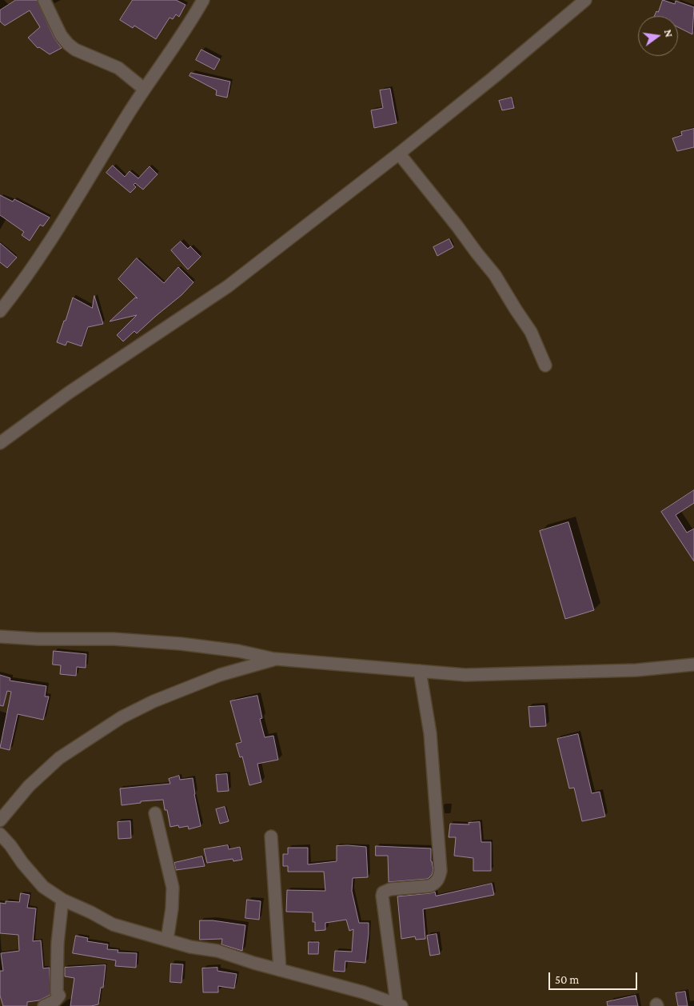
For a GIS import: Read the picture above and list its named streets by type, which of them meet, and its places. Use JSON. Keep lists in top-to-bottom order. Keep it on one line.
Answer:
{"scale_bar":"50 m","north":"right"}
